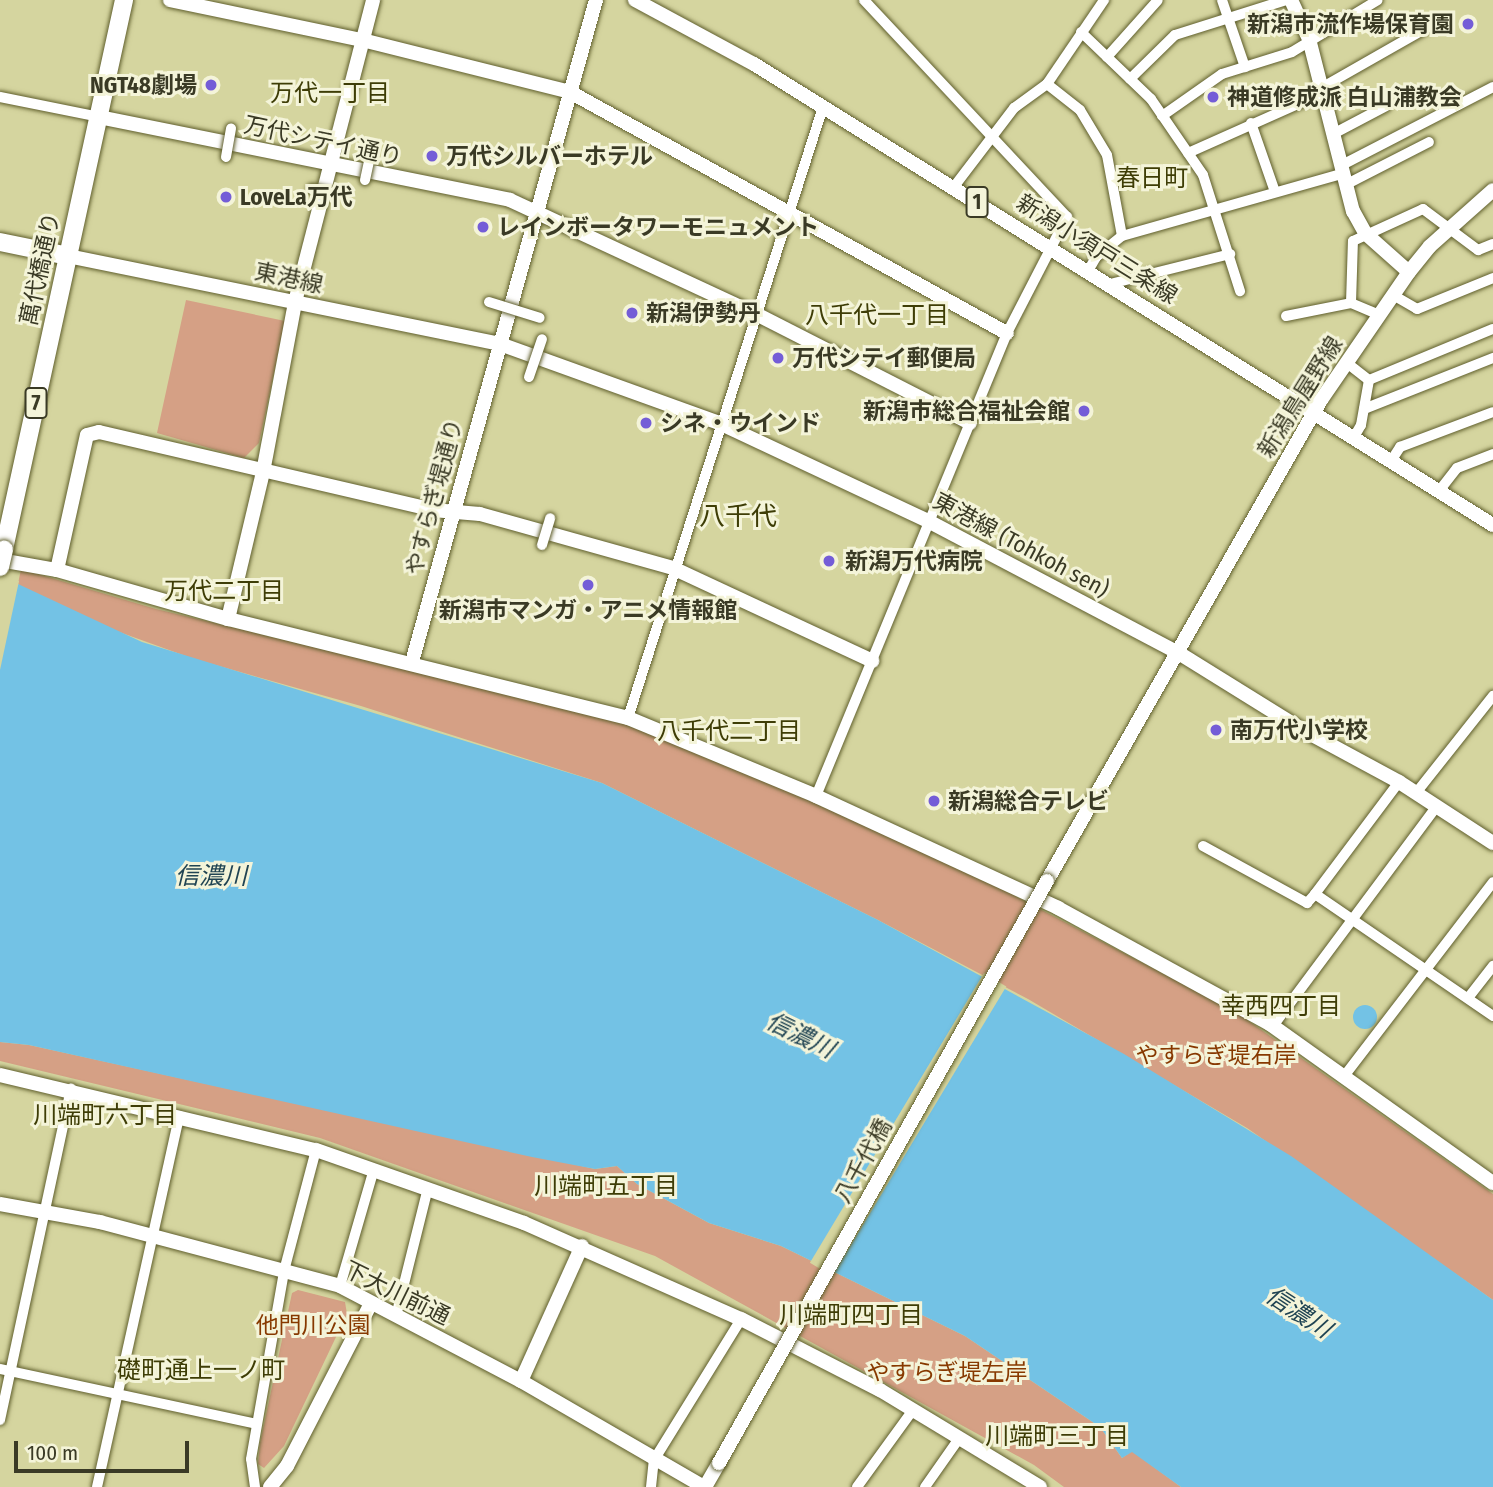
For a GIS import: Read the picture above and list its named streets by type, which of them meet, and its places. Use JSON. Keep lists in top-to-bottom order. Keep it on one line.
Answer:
{"streets":{"highway":["萬代橋通り","7"],"street":["万代シテイ通り","1","新潟小須戸三条線","東港線","新潟鳥屋野線","やすらぎ堤通り","東港線 (Tohkoh sen)","八千代橋","下大川前通"]},"crossings":[["万代シテイ通り","萬代橋通り"],["万代シテイ通り","やすらぎ堤通り"],["新潟小須戸三条線","新潟鳥屋野線"],["萬代橋通り","東港線"],["東港線","やすらぎ堤通り"],["東港線","東港線 (Tohkoh sen)"],["新潟鳥屋野線","東港線 (Tohkoh sen)"],["新潟鳥屋野線","八千代橋"],["やすらぎ堤通り","東港線 (Tohkoh sen)"],["八千代橋","下大川前通"]],"districts":["万代一丁目","春日町","八千代一丁目","八千代","万代二丁目","八千代二丁目","幸西四丁目","川端町六丁目","川端町五丁目","川端町四丁目","礎町通上一ノ町","川端町三丁目"],"water":["信濃川"],"parks":["やすらぎ堤右岸","他門川公園","やすらぎ堤左岸"],"places":["新潟市流作場保育園","NGT48劇場","神道修成派 白山浦教会","万代シルバーホテル","LoveLa万代","レインボータワーモニュメント","新潟伊勢丹","万代シテイ郵便局","新潟市総合福祉会館","シネ・ウインド","新潟万代病院","新潟市マンガ・アニメ情報館","南万代小学校","新潟総合テレビ"],"scale_bar":"100 m"}
